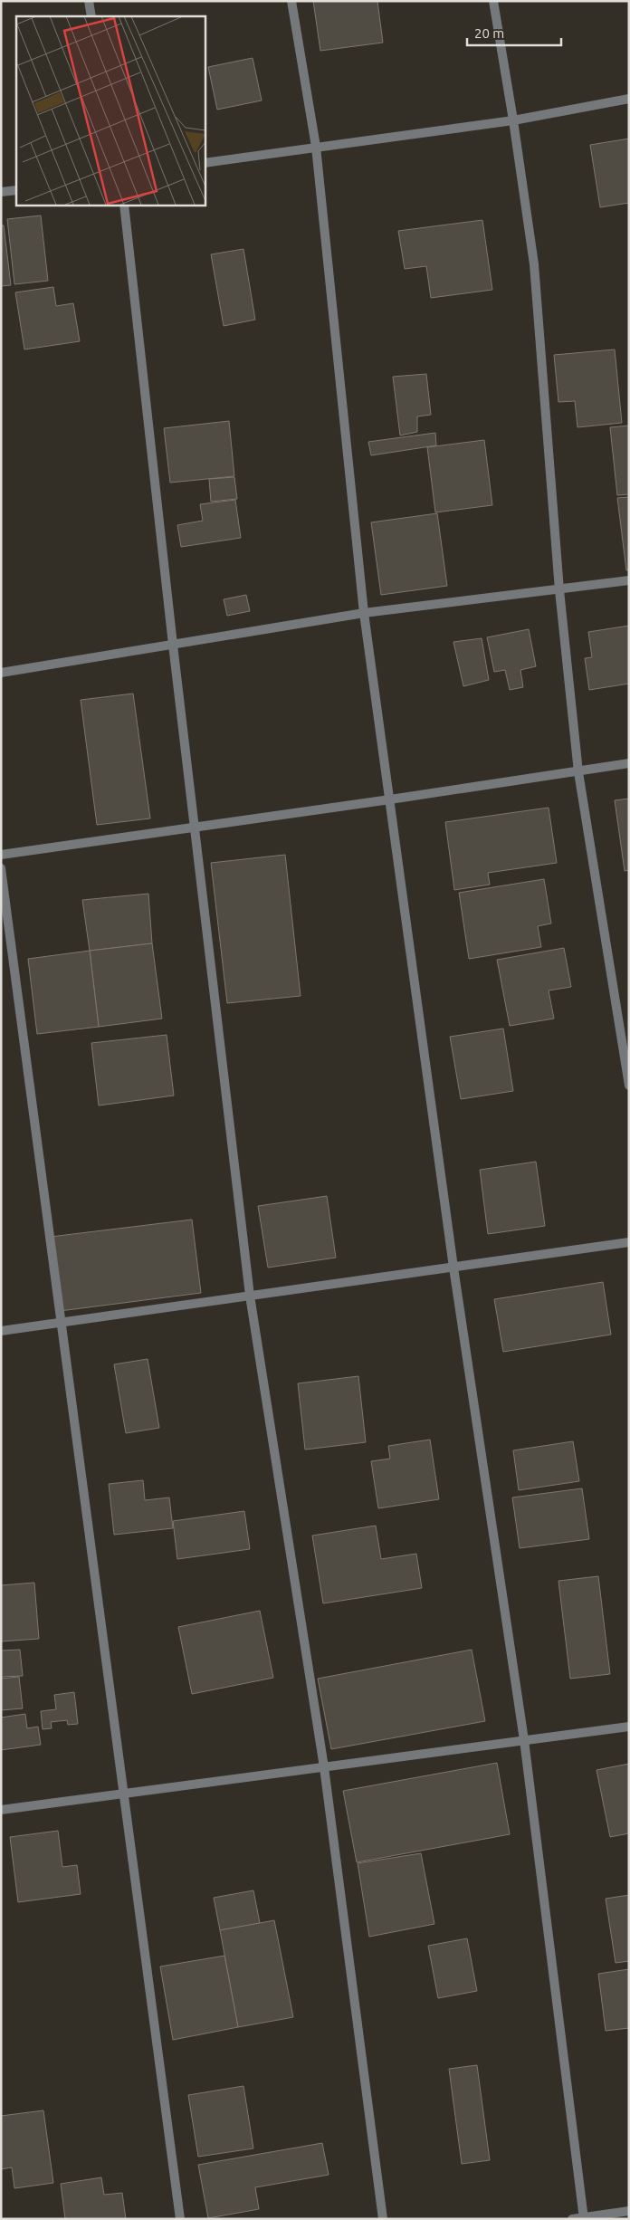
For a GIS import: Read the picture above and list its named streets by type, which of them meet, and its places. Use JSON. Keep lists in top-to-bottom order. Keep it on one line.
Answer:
{"scale_bar":"20 m"}
